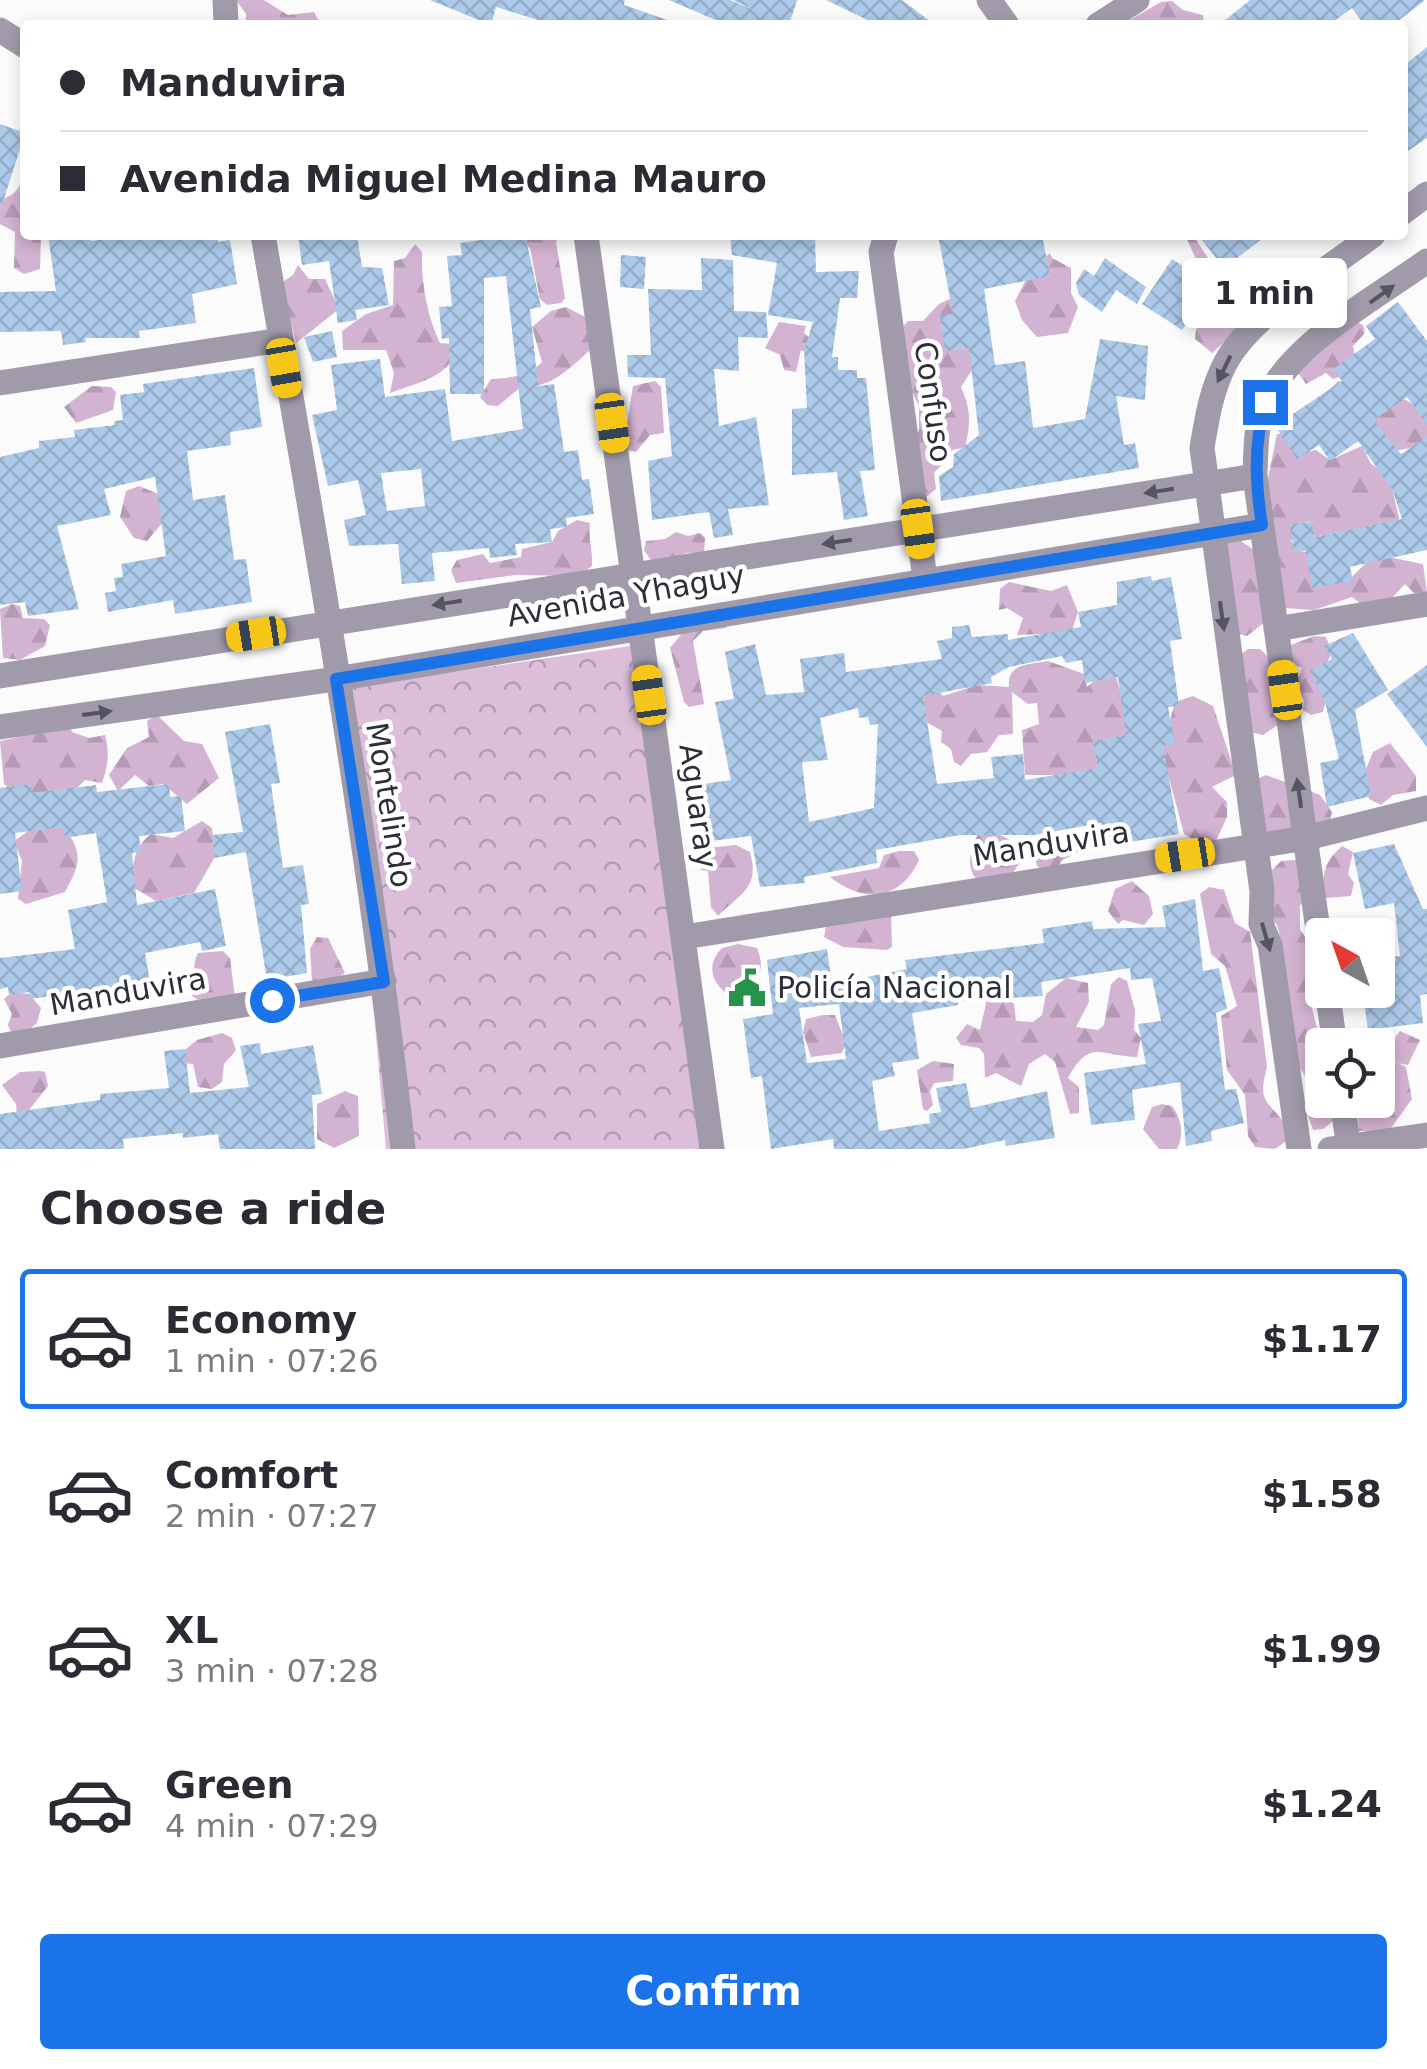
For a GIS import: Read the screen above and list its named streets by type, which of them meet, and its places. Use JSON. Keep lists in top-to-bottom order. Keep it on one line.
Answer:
{"streets":{"street":["Confuso","Avenida Yhaguy","Montelindo","Aguaray","Manduvira"]},"crossings":[["Confuso","Avenida Yhaguy"],["Avenida Yhaguy","Montelindo"],["Avenida Yhaguy","Aguaray"],["Montelindo","Manduvira"],["Aguaray","Manduvira"]],"places":{"public building":["Policía Nacional"]},"north":"top left","page":{"banner":["Manduvira","Avenida Miguel Medina Mauro"],"bubble":"1 min","heading":"Choose a ride","list":[{"name":"Economy","note":"1 min · 07:26","value":"$1.17"},{"name":"Comfort","note":"2 min · 07:27","value":"$1.58"},{"name":"XL","note":"3 min · 07:28","value":"$1.99"},{"name":"Green","note":"4 min · 07:29","value":"$1.24"}],"buttons":"Confirm"}}
